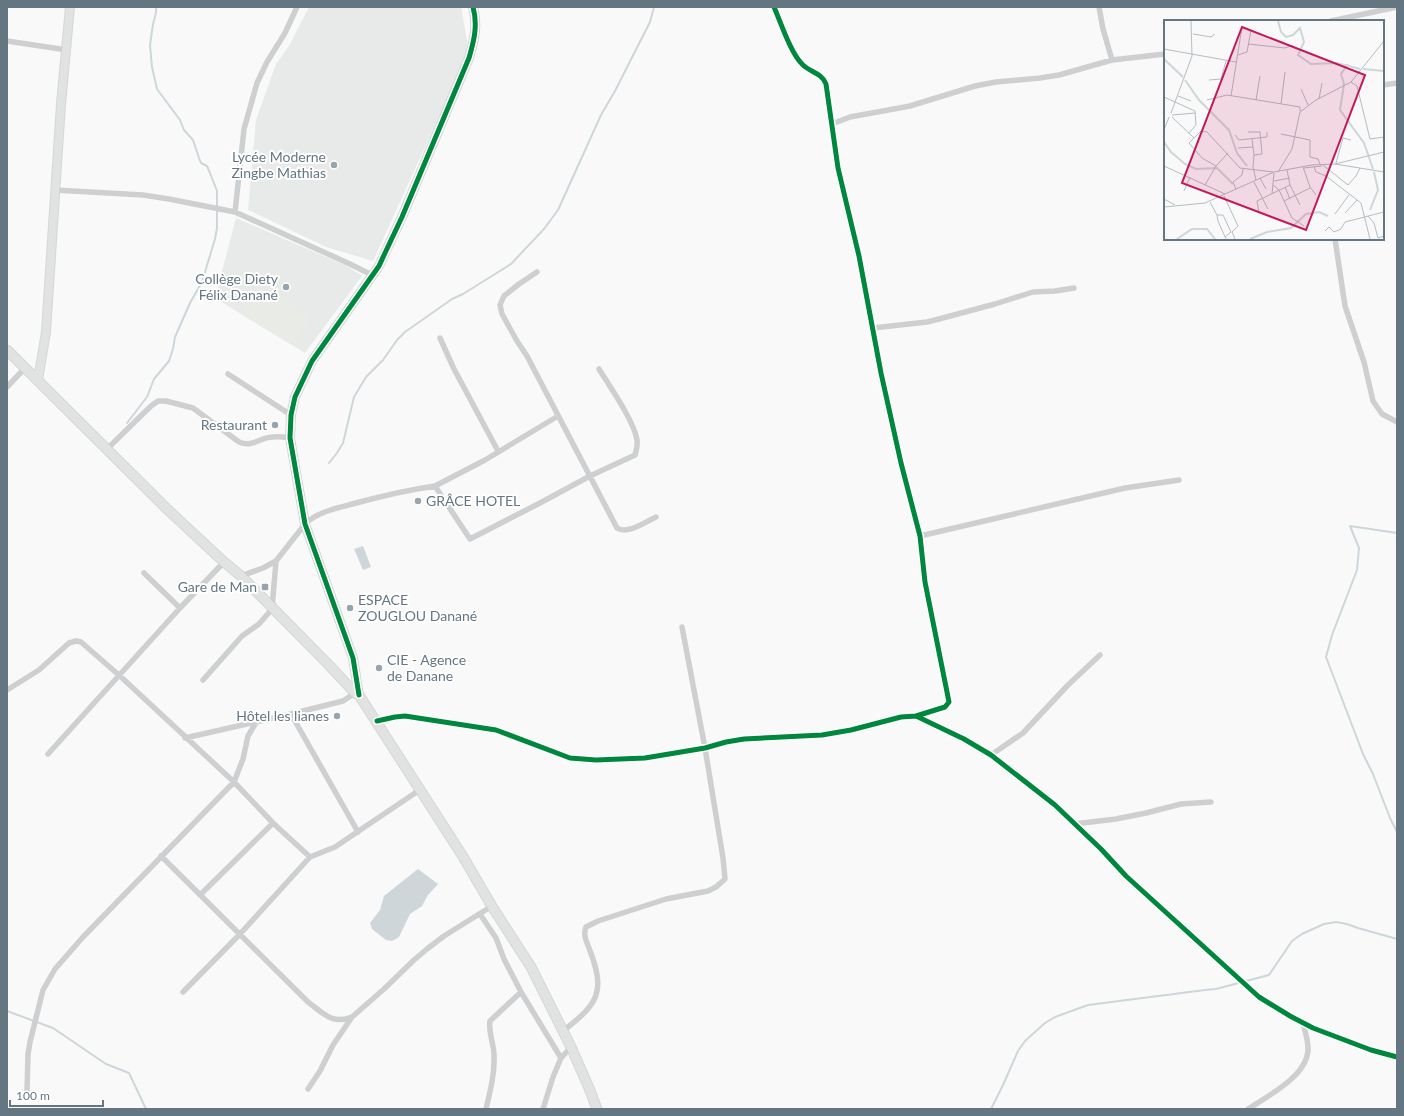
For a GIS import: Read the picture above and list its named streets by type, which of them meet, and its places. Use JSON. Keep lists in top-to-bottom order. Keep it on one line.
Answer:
{"places":{"other":["Lycée Moderne Zingbe Mathias","Collège Diety Félix Danané","Restaurant","GRÂCE HOTEL","ESPACE ZOUGLOU Danané","CIE - Agence de Danane","Hôtel les lianes"],"transit":["Gare de Man"]},"scale_bar":"100 m"}
